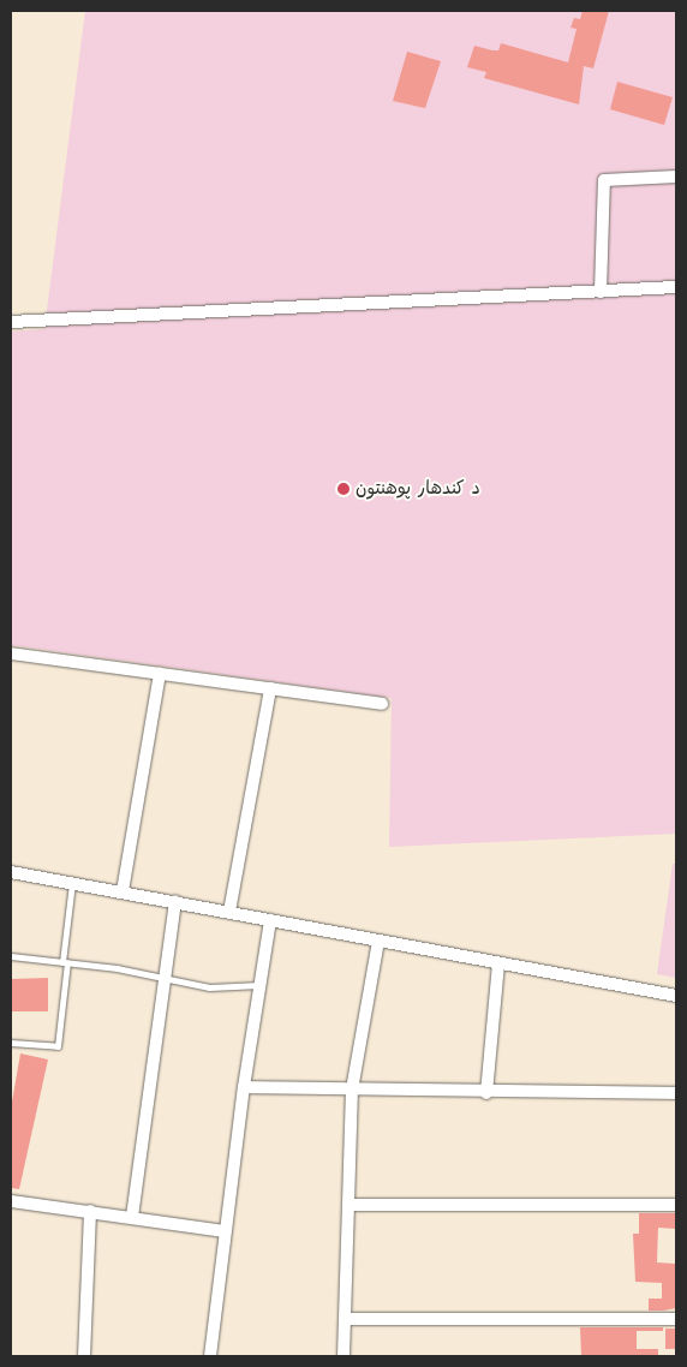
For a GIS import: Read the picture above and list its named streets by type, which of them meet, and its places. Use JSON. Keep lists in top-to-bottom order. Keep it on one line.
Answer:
{"places":["د کندهار پوهنتون"]}
